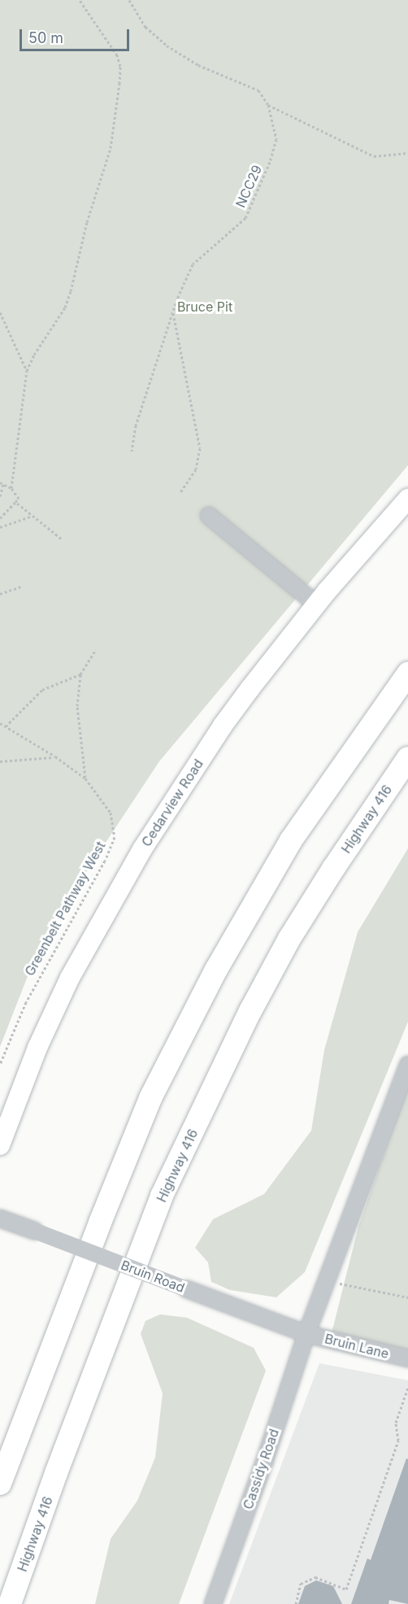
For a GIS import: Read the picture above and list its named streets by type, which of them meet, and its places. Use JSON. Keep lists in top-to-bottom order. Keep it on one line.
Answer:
{"streets":{"highway":["Highway 416"],"main road":["Cedarview Road"],"street":["Bruin Road","Bruin Lane","Cassidy Road"],"path":["NCC29","Greenbelt Pathway West"]},"crossings":[["Bruin Road","Bruin Lane"],["Bruin Road","Cassidy Road"],["Bruin Lane","Cassidy Road"]],"parks":["Bruce Pit"],"scale_bar":"50 m"}
